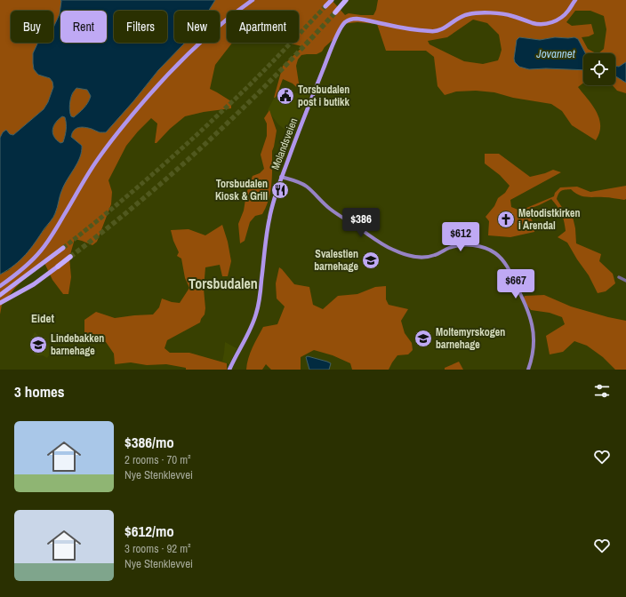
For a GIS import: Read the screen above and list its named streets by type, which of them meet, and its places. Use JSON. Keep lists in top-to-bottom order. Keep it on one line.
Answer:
{"streets":{"main road":["Molandsveien"]},"districts":["Torsbudalen","Eidet"],"water":["Jovannet"],"places":{"public building":["Torsbudalen post i butikk"],"restaurant":["Torsbudalen Kiosk & Grill"],"church":["Metodistkirken i Arendal"],"school or university":["Svalestien barnehage","Moltemyrskogen barnehage","Lindebakken barnehage"]},"page":{"chip":["Buy","Rent","Filters","New","Apartment"],"price":["$386","$612","$667"],"heading":"3 homes","list":[{"name":"$386/mo","note":"2 rooms · 70 m² · Nye Stenklevvei"},{"name":"$612/mo","note":"3 rooms · 92 m² · Nye Stenklevvei"}]}}
